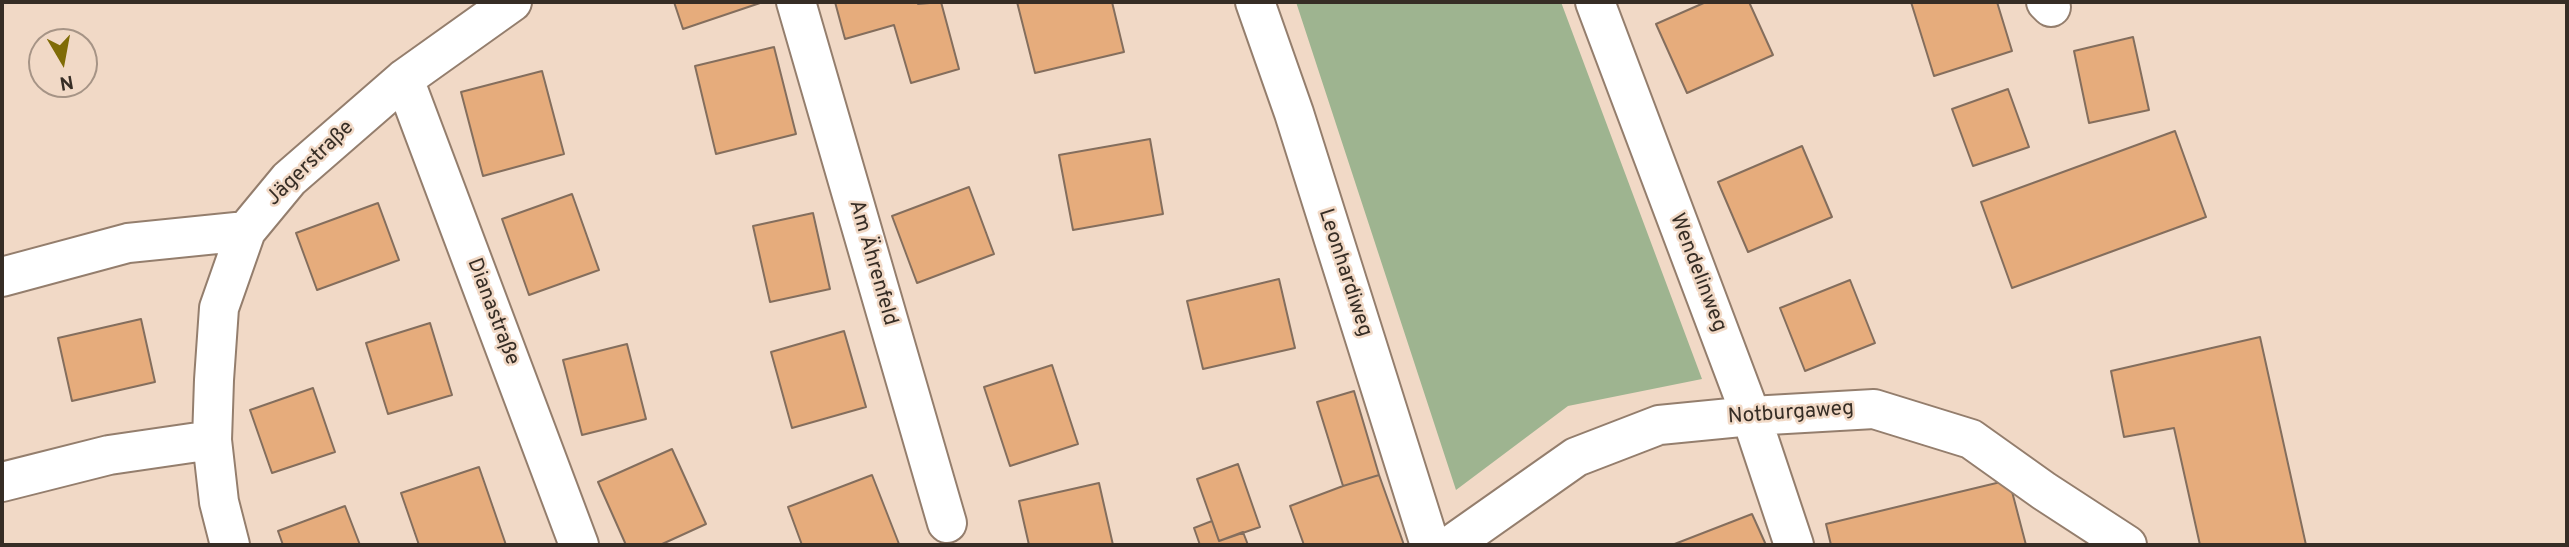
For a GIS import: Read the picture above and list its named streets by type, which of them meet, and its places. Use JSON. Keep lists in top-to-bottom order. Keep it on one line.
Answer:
{"streets":{"street":["Jägerstraße","Am Ährenfeld","Leonhardiweg","Wendelinweg","Dianastraße","Notburgaweg"]},"crossings":[["Jägerstraße","Dianastraße"],["Wendelinweg","Notburgaweg"]],"north":"bottom"}
